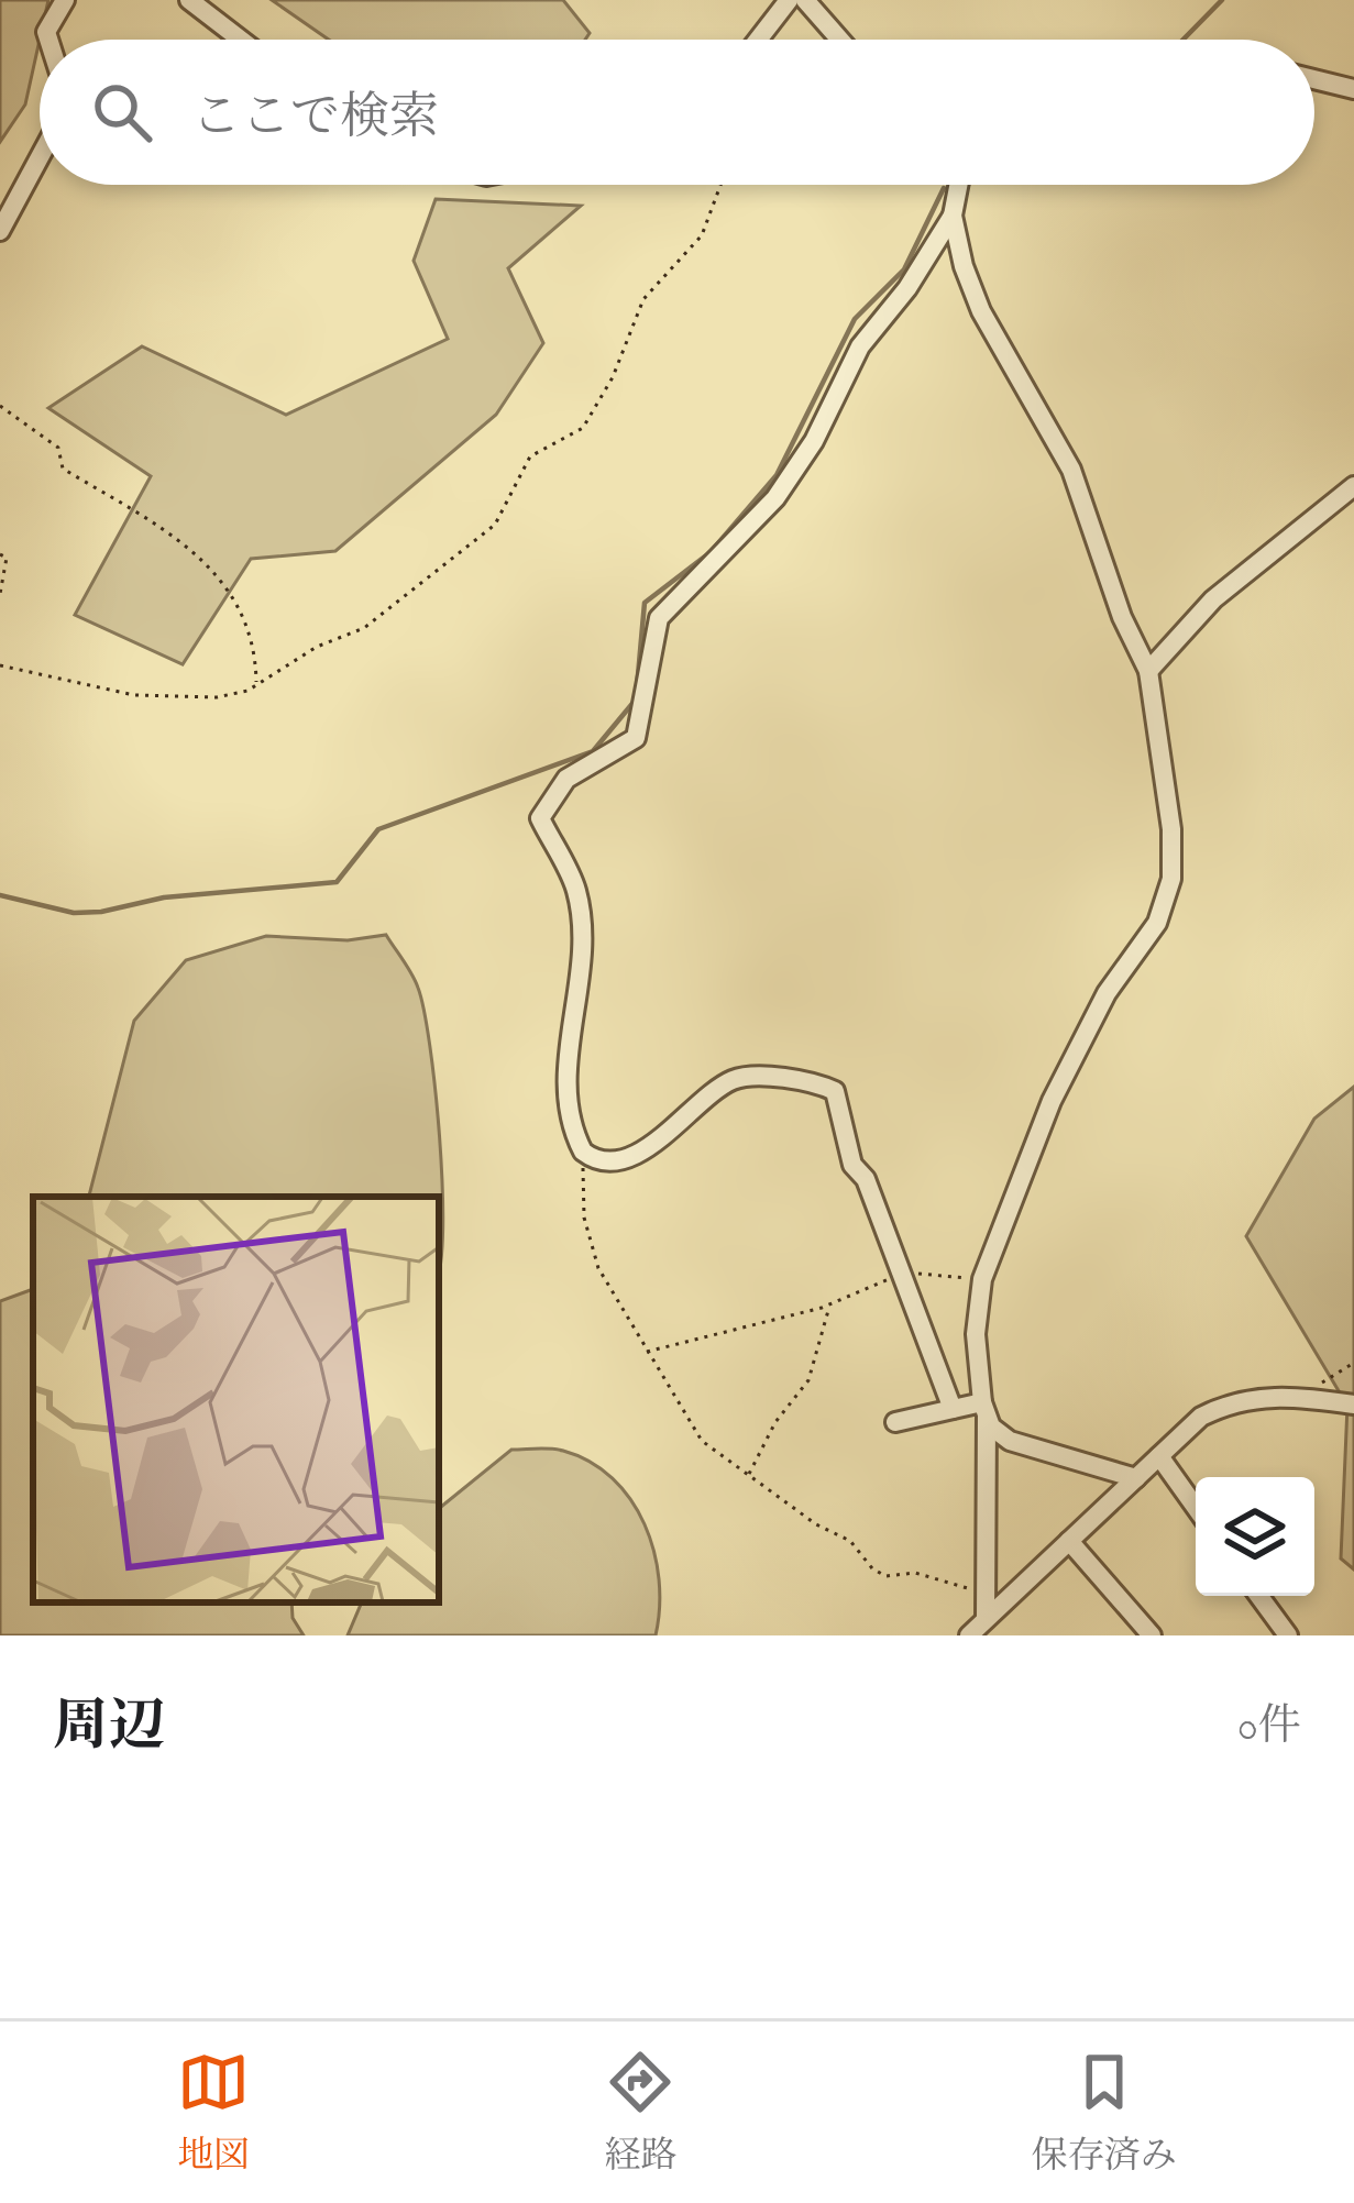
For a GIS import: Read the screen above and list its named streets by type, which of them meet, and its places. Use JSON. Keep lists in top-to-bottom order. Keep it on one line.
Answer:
{"page":{"search":"ここで検索","heading":["周辺","0件"],"nav":["地図","経路","保存済み"]}}
